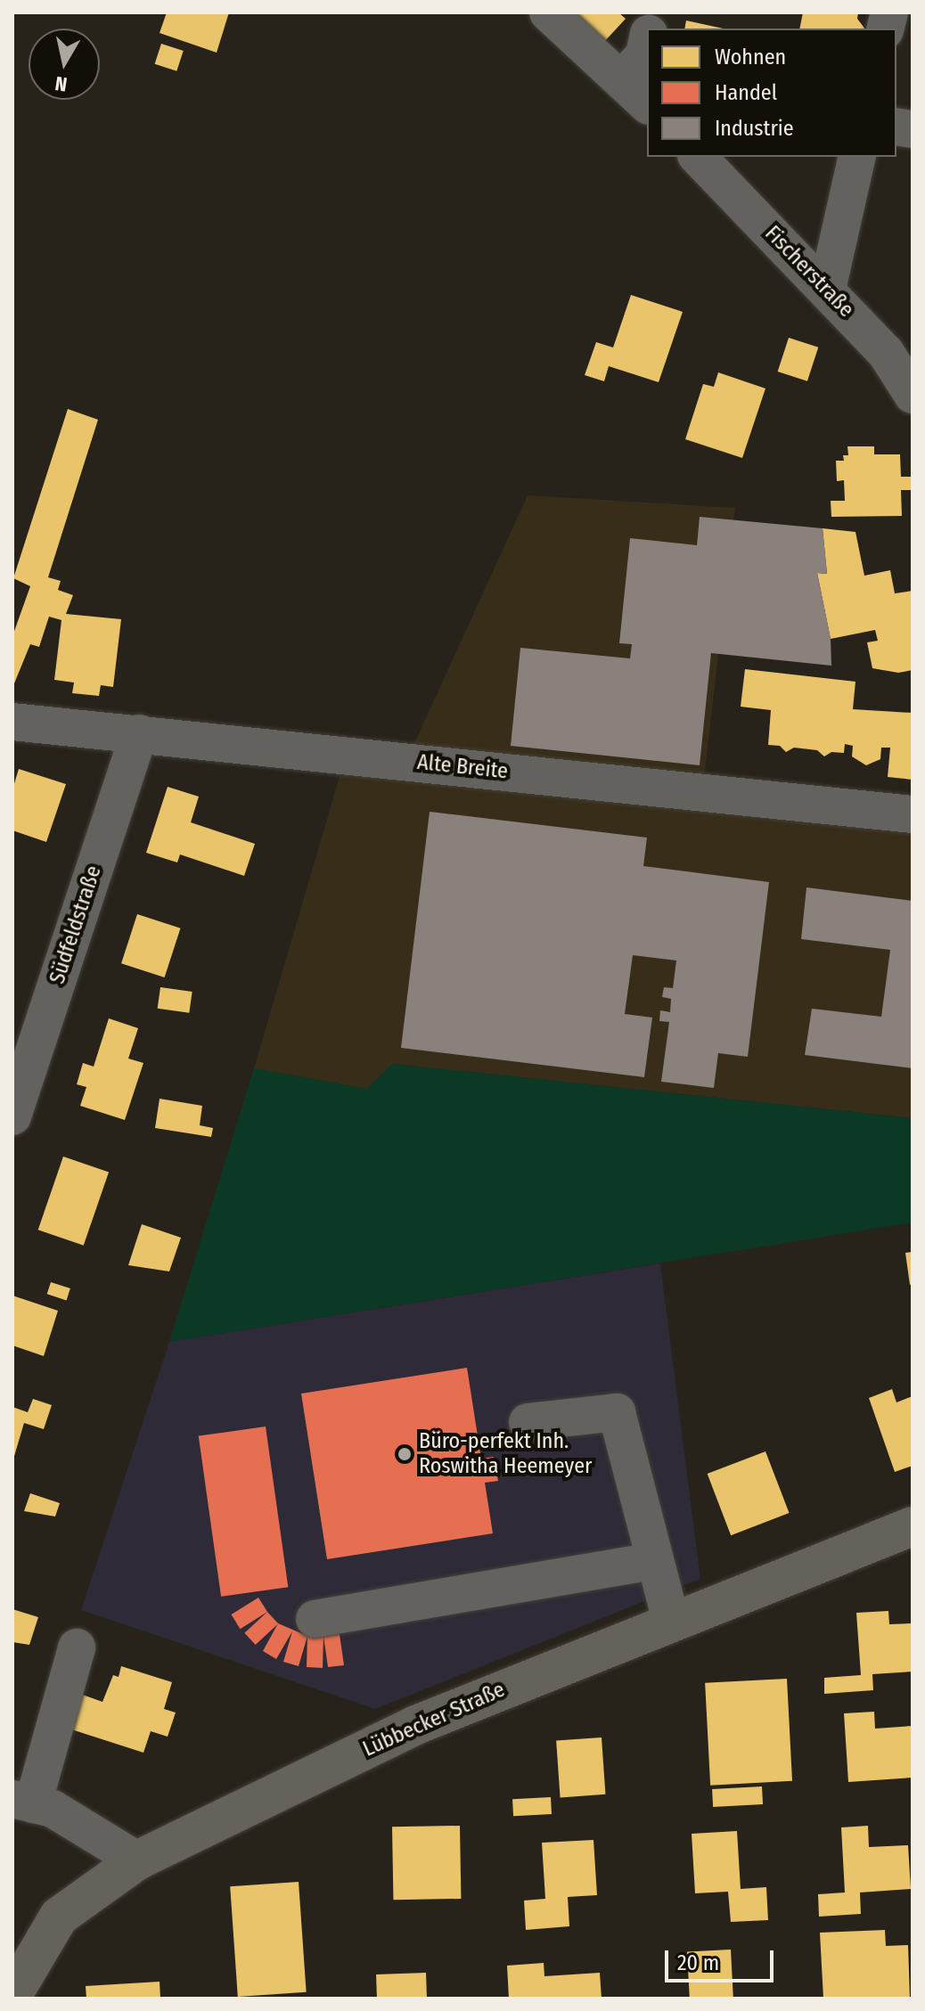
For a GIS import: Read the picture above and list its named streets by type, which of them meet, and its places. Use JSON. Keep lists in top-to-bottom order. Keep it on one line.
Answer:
{"streets":{"main road":["Lübbecker Straße"],"street":["Fischerstraße","Alte Breite","Südfeldstraße"]},"crossings":[["Alte Breite","Südfeldstraße"]],"places":["Büro-perfekt Inh. Roswitha Heemeyer"],"legend":["Wohnen","Handel","Industrie"],"scale_bar":"20 m","north":"bottom"}
